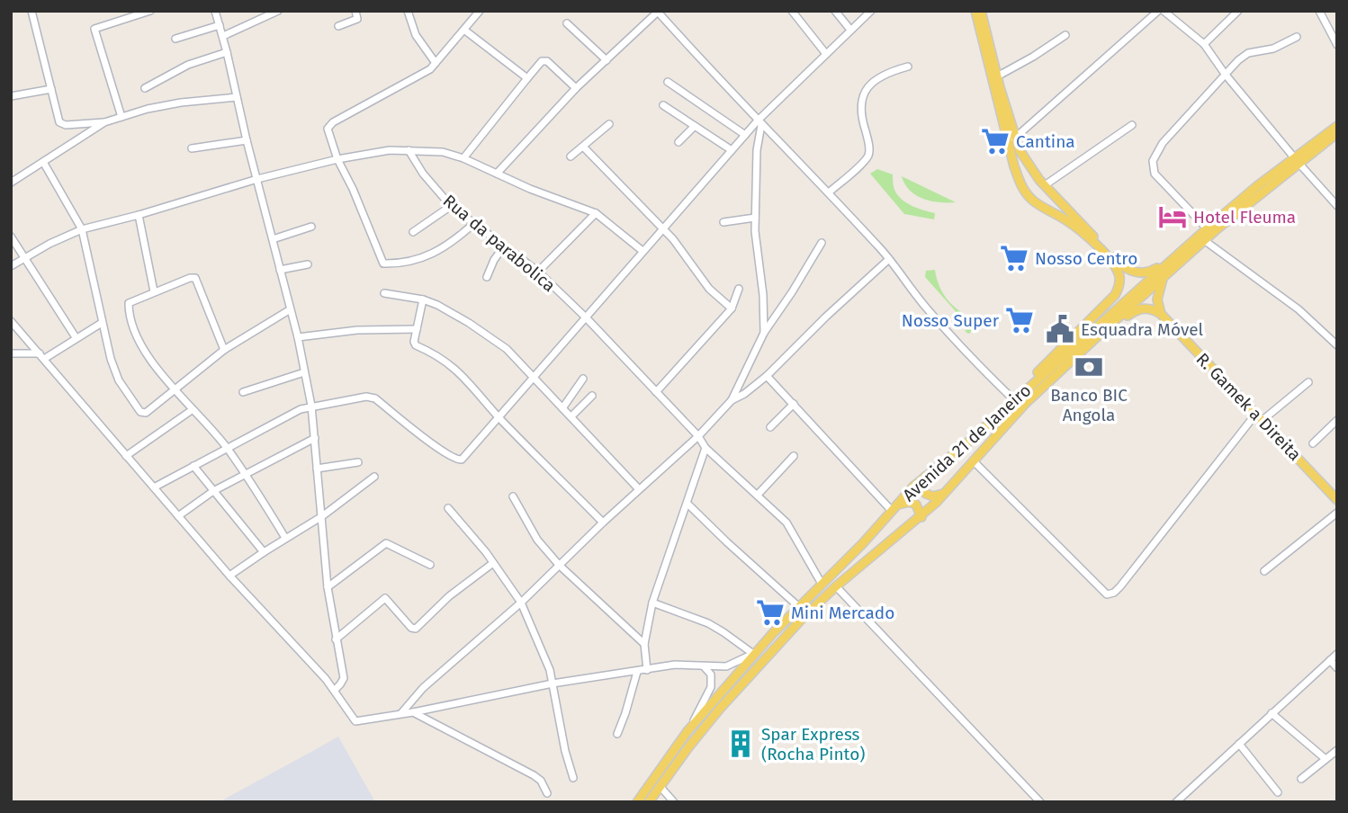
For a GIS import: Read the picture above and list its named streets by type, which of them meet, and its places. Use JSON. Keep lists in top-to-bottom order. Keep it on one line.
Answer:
{"streets":{"main road":["R. Gamek a Direita","Avenida 21 de Janeiro"],"street":["Rua da parabolica"]},"crossings":[["Rua da parabolica","Avenida 21 de Janeiro"]],"places":{"supermarket":["Cantina","Nosso Centro","Nosso Super","Mini Mercado"],"hotel":["Hotel Fleuma"],"public building":["Esquadra Móvel"],"bank":["Banco BIC Angola"],"building":["Spar Express (Rocha Pinto)"]}}
